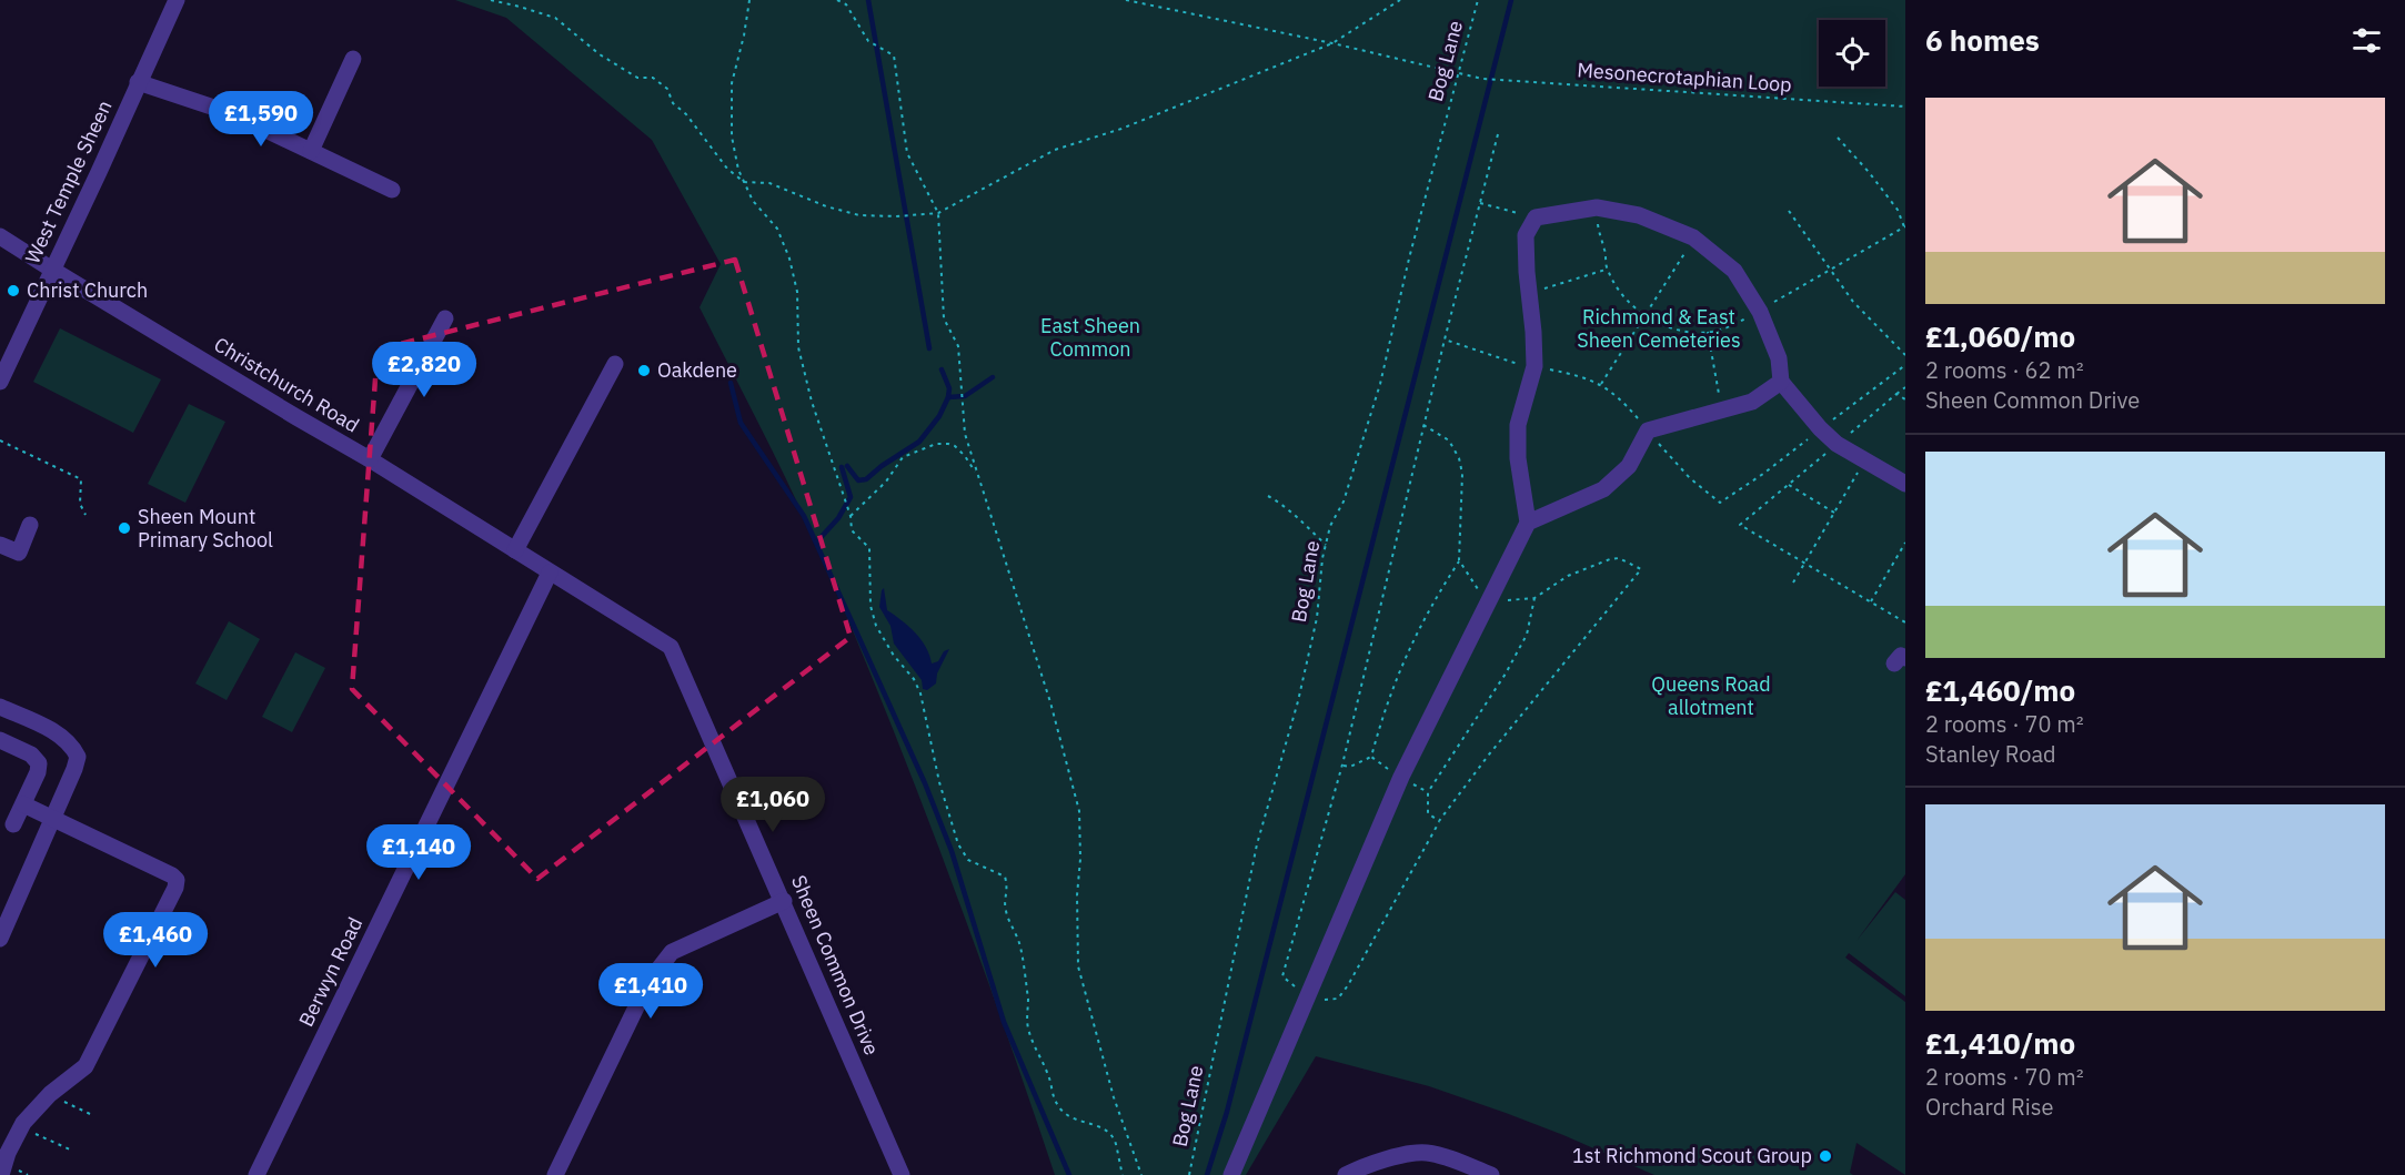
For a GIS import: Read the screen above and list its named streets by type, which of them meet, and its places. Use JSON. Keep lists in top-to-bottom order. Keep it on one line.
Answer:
{"streets":{"street":["West Temple Sheen","Christchurch Road","Sheen Common Drive","Berwyn Road"],"path":["Bog Lane","Mesonecrotaphian Loop"]},"crossings":[["Bog Lane","Mesonecrotaphian Loop"],["West Temple Sheen","Christchurch Road"],["Christchurch Road","Sheen Common Drive"],["Christchurch Road","Berwyn Road"],["Sheen Common Drive","Berwyn Road"]],"parks":["Richmond & East Sheen Cemeteries","East Sheen Common","Queens Road allotment"],"places":["Christ Church","Oakdene","Sheen Mount Primary School","1st Richmond Scout Group"],"page":{"heading":"6 homes","list":[{"name":"£1,060/mo","note":"2 rooms · 62 m² · Sheen Common Drive"},{"name":"£1,460/mo","note":"2 rooms · 70 m² · Stanley Road"},{"name":"£1,410/mo","note":"2 rooms · 70 m² · Orchard Rise"}],"price":["£1,590","£2,820","£1,060","£1,140","£1,460","£1,410"]}}
